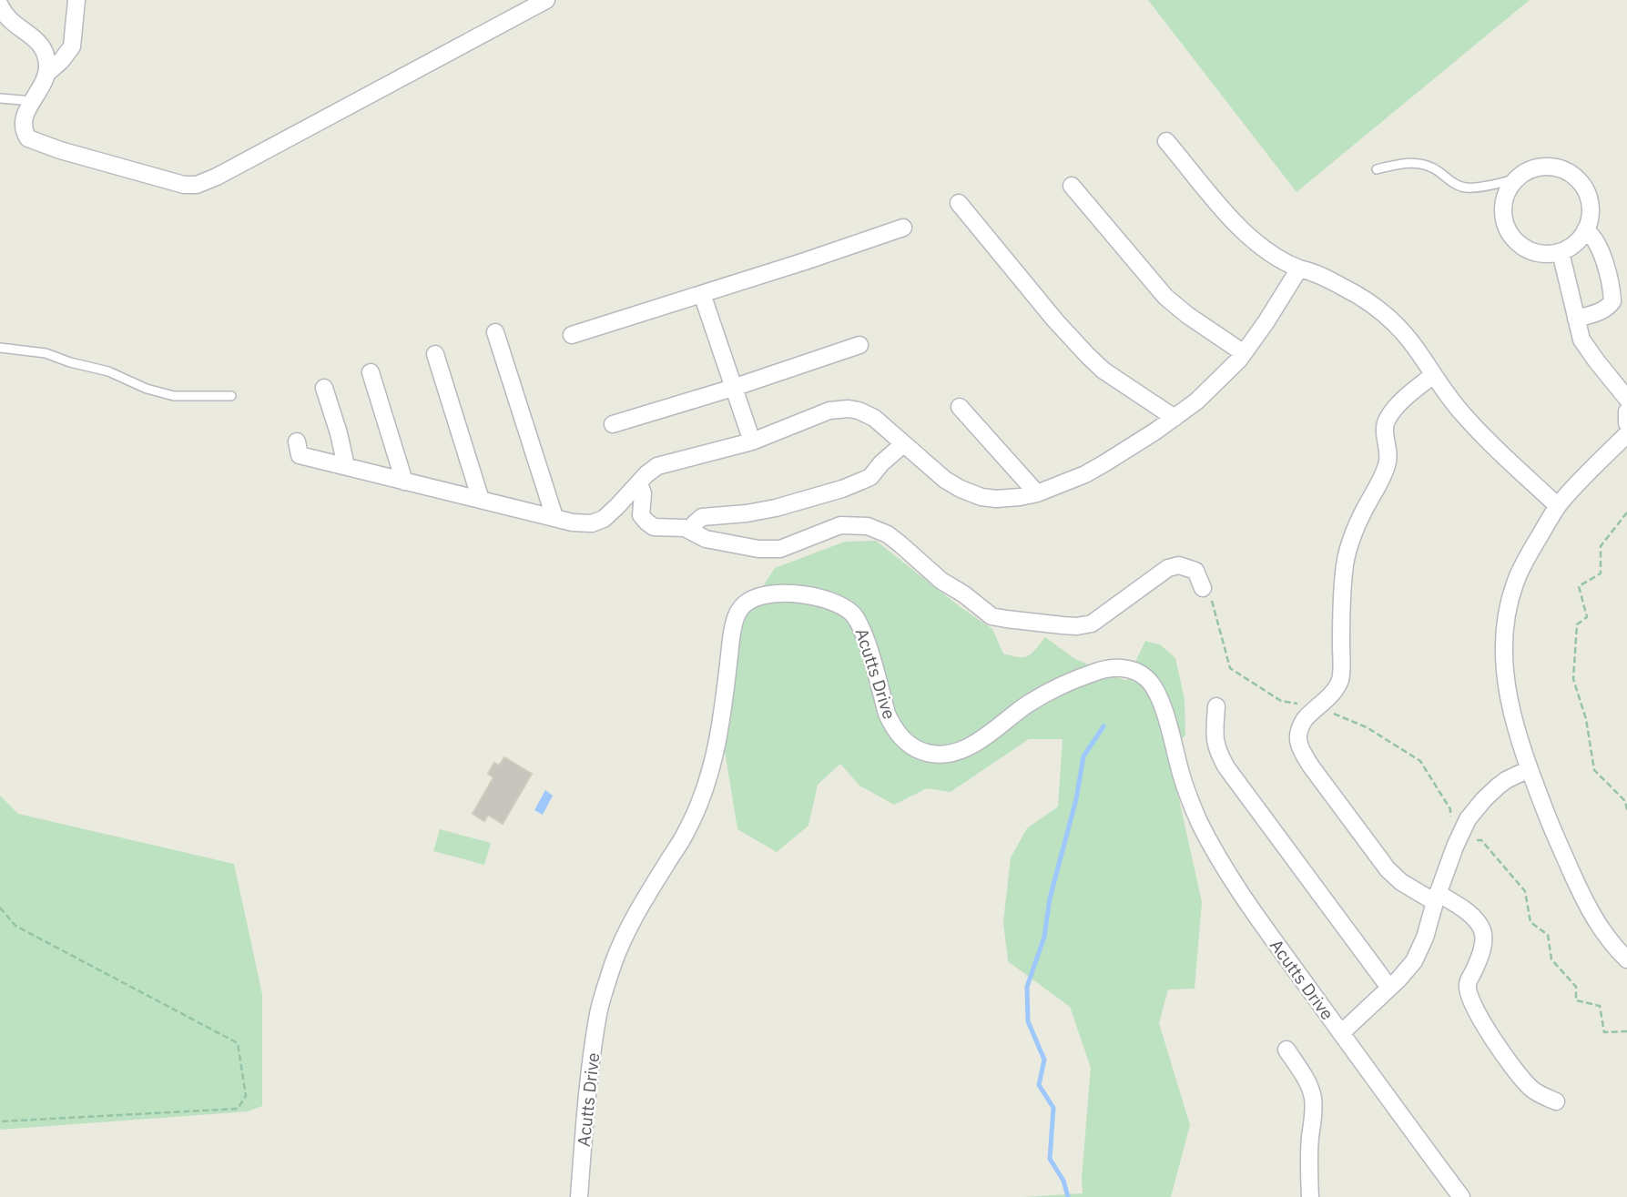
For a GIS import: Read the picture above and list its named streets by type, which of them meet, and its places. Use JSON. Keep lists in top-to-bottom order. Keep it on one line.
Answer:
{"streets":{"street":["Acutts Drive"]}}
